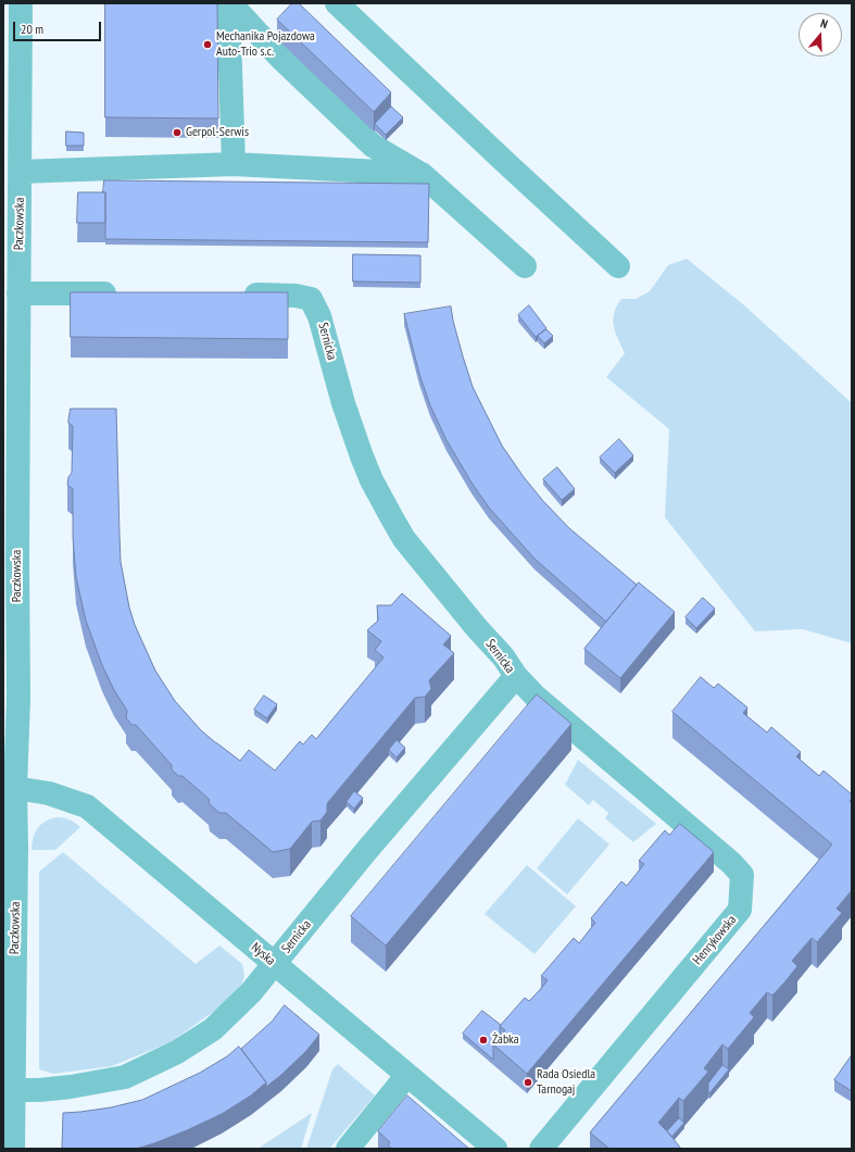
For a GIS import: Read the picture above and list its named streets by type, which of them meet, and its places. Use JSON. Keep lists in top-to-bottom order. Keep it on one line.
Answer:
{"streets":{"street":["Paczkowska","Sernicka","Henrykowska","Nyska"]},"crossings":[["Paczkowska","Sernicka"],["Paczkowska","Nyska"],["Sernicka","Henrykowska"],["Sernicka","Nyska"]],"places":["Mechanika Pojazdowa Auto-Trio s.c.","Gerpol-Serwis","Żabka","Rada Osiedla Tarnogaj"],"scale_bar":"20 m","north":"top"}
